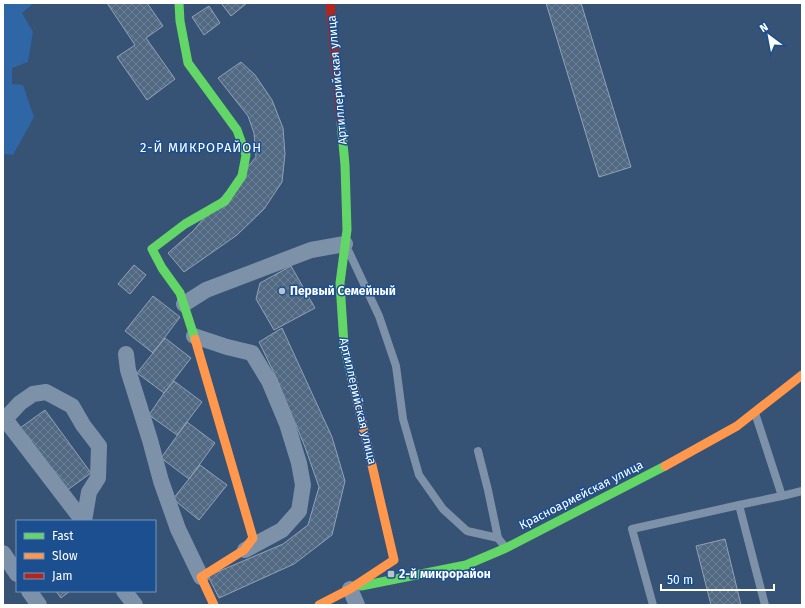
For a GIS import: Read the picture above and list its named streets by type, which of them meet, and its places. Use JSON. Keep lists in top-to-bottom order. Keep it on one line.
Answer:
{"streets":{"street":["Артиллерийская улица","Красноармейская улица"]},"crossings":[["Артиллерийская улица","Красноармейская улица"]],"districts":["2-Й МИКРОРАЙОН"],"places":{"other":["Первый Семейный"],"transit":["2-й микрорайон"]},"legend":["Fast","Slow","Jam"],"scale_bar":"50 m","north":"top left"}
